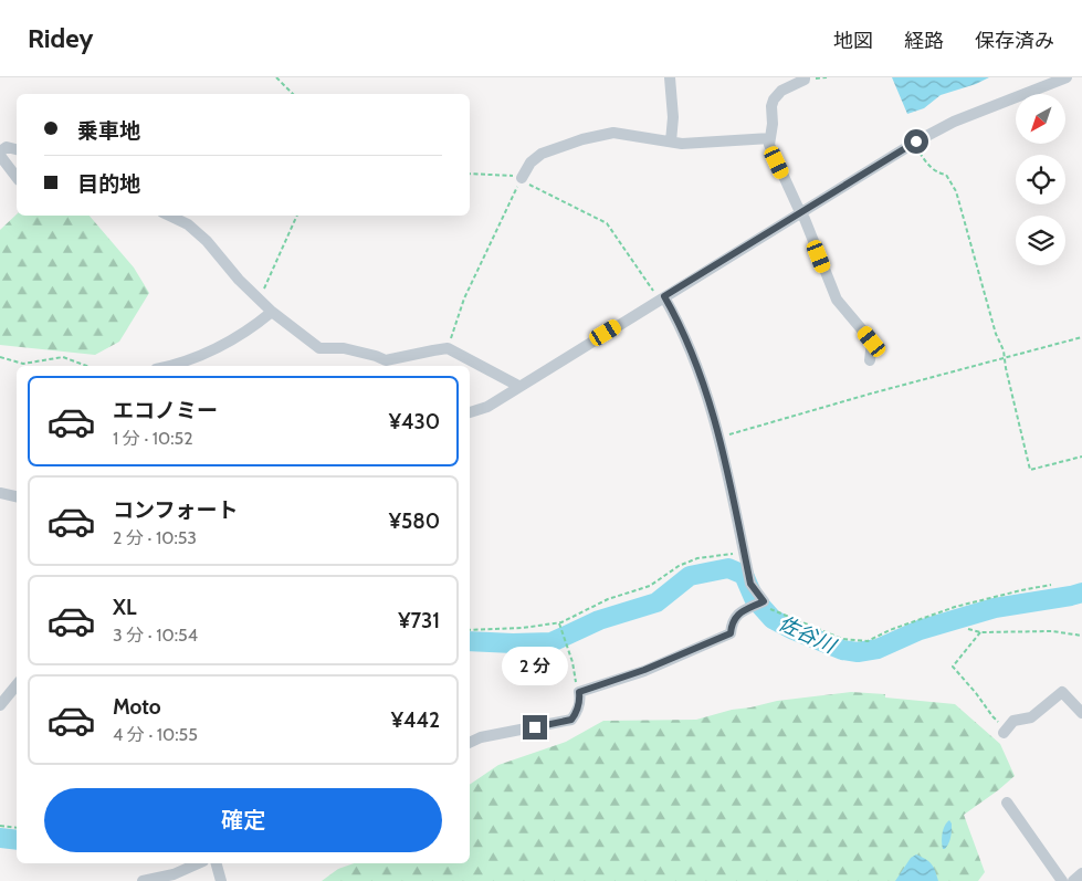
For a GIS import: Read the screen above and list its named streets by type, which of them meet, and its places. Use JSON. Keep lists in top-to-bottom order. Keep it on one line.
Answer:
{"water":["佐谷川"],"north":"bottom left","page":{"header":"Ridey","nav":["地図","経路","保存済み"],"banner":["乗車地","目的地"],"list":[{"name":"エコノミー","note":"1 分 · 10:52","value":"¥430"},{"name":"コンフォート","note":"2 分 · 10:53","value":"¥580"},{"name":"XL","note":"3 分 · 10:54","value":"¥731"},{"name":"Moto","note":"4 分 · 10:55","value":"¥442"}],"bubble":"2 分","buttons":"確定"}}
